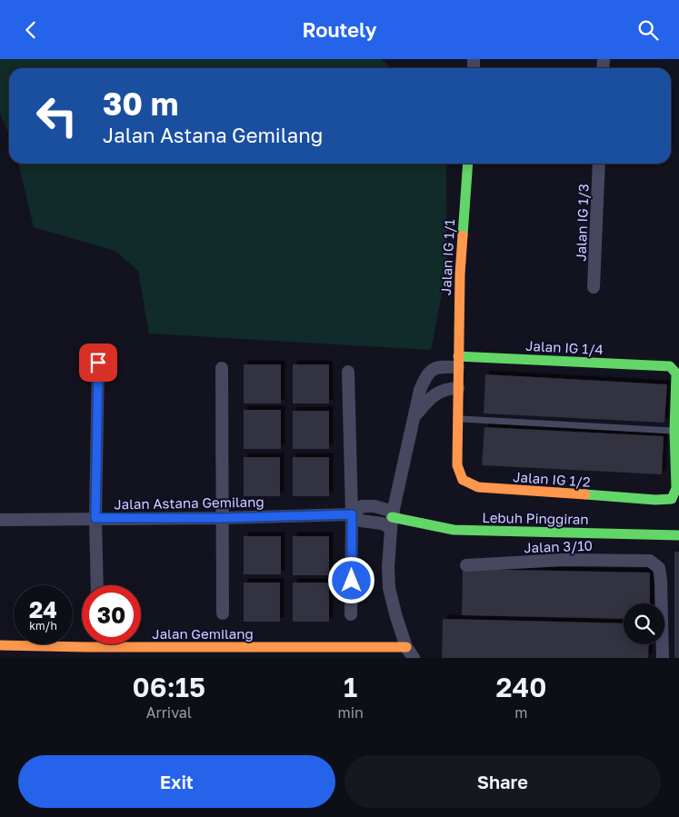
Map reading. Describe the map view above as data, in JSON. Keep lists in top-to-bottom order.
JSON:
{
  "streets": {
    "street": [
      "Jalan IG 1/3",
      "Jalan IG 1/1",
      "Jalan IG 1/4",
      "Jalan IG 1/2",
      "Jalan Astana Gemilang",
      "Lebuh Pinggiran",
      "Jalan 3/10",
      "Jalan Gemilang"
    ]
  },
  "crossings": [
    ["Jalan IG 1/1", "Jalan IG 1/4"],
    ["Jalan IG 1/1", "Jalan IG 1/2"],
    ["Jalan IG 1/4", "Jalan IG 1/2"],
    ["Jalan Astana Gemilang", "Lebuh Pinggiran"]
  ],
  "page": {
    "header": "Routely",
    "turn": ["30 m", "Jalan Astana Gemilang"],
    "speed": "24 km/h",
    "limit": "30",
    "eta": [
      "06:15",
      "Arrival",
      "1",
      "min",
      "240",
      "m"
    ],
    "buttons": ["Exit", "Share"]
  }
}
